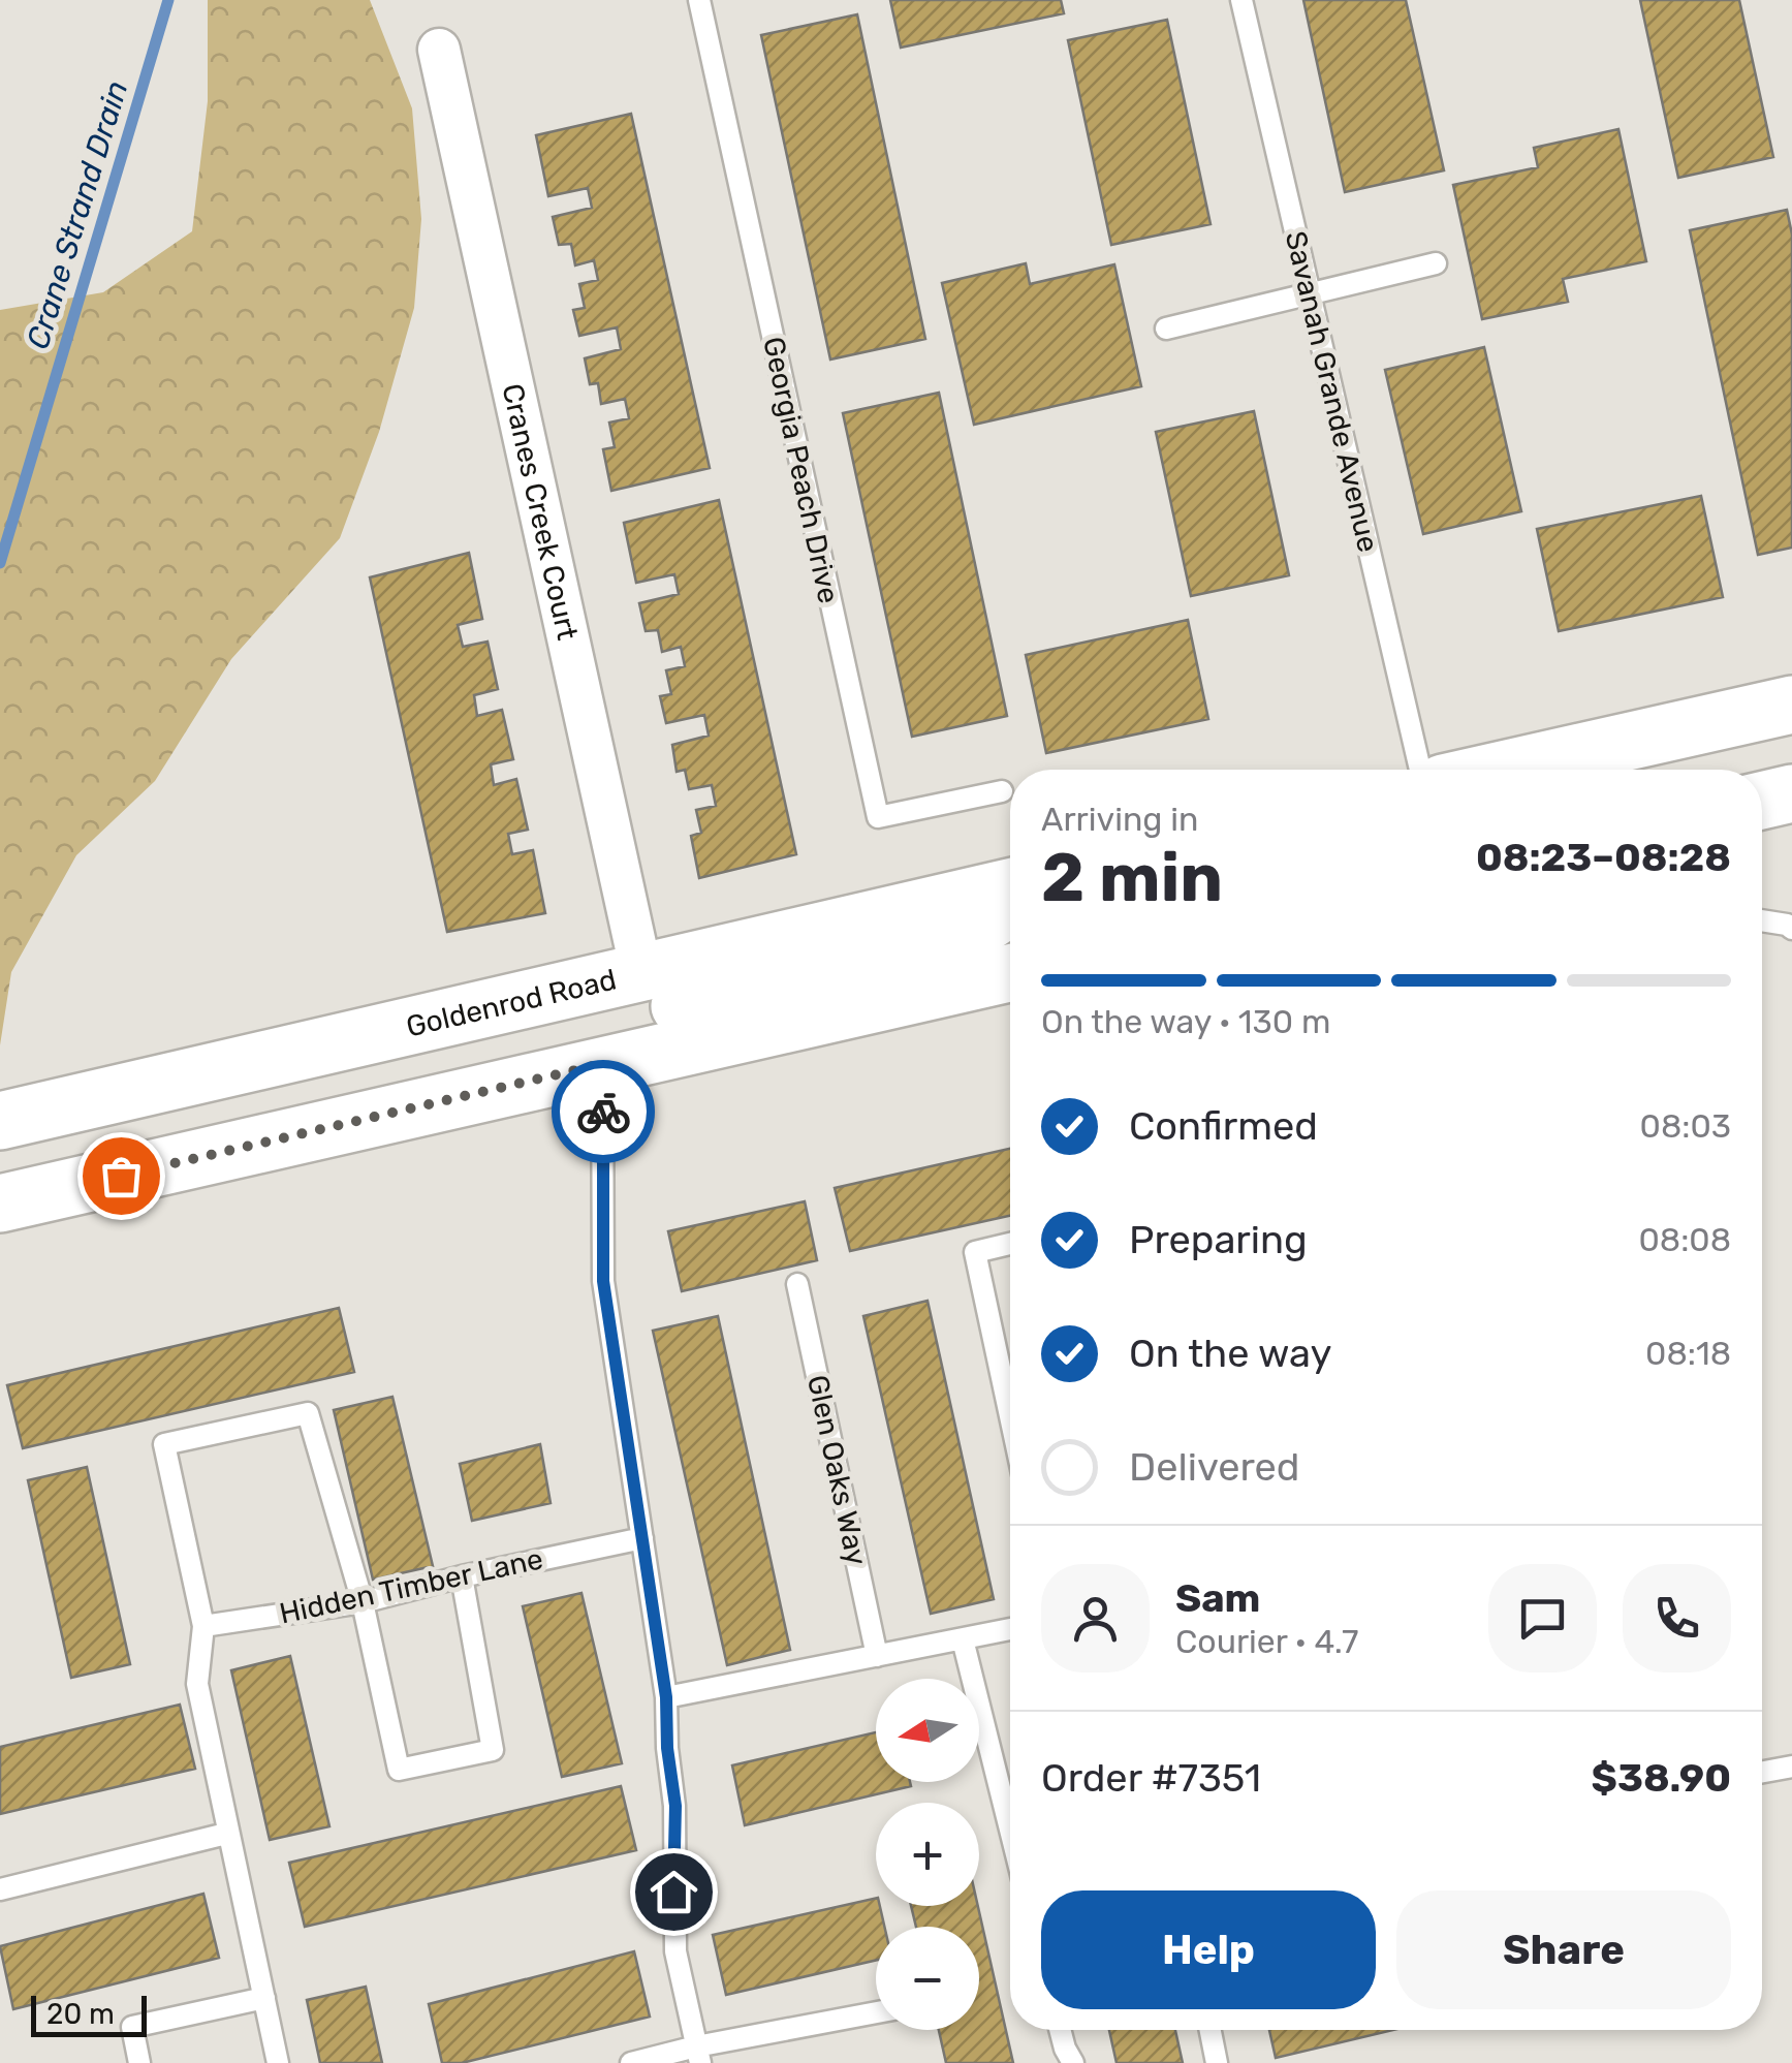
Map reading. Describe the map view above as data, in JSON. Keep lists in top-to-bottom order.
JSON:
{
  "streets": {
    "main road": ["Goldenrod Road"],
    "street": ["Cranes Creek Court"],
    "lane": [
      "Savanah Grande Avenue",
      "Georgia Peach Drive",
      "Glen Oaks Way",
      "Hidden Timber Lane"
    ]
  },
  "crossings": [
    ["Cranes Creek Court", "Goldenrod Road"]
  ],
  "water": ["Crane Strand Drain"],
  "scale_bar": "20 m",
  "north": "left",
  "page": {
    "heading": ["2 min", "Arriving in", "08:23–08:28"],
    "panel": [
      "Sam",
      "Courier · 4.7",
      "Order #7351",
      "$38.90"
    ],
    "bar": "On the way · 130 m",
    "list": [
      ["Confirmed", "08:03"],
      ["Preparing", "08:08"],
      ["On the way", "08:18"],
      "Delivered"
    ],
    "map_buttons": ["+", "−"],
    "buttons": ["Help", "Share"],
    "scale": "20 m"
  }
}
